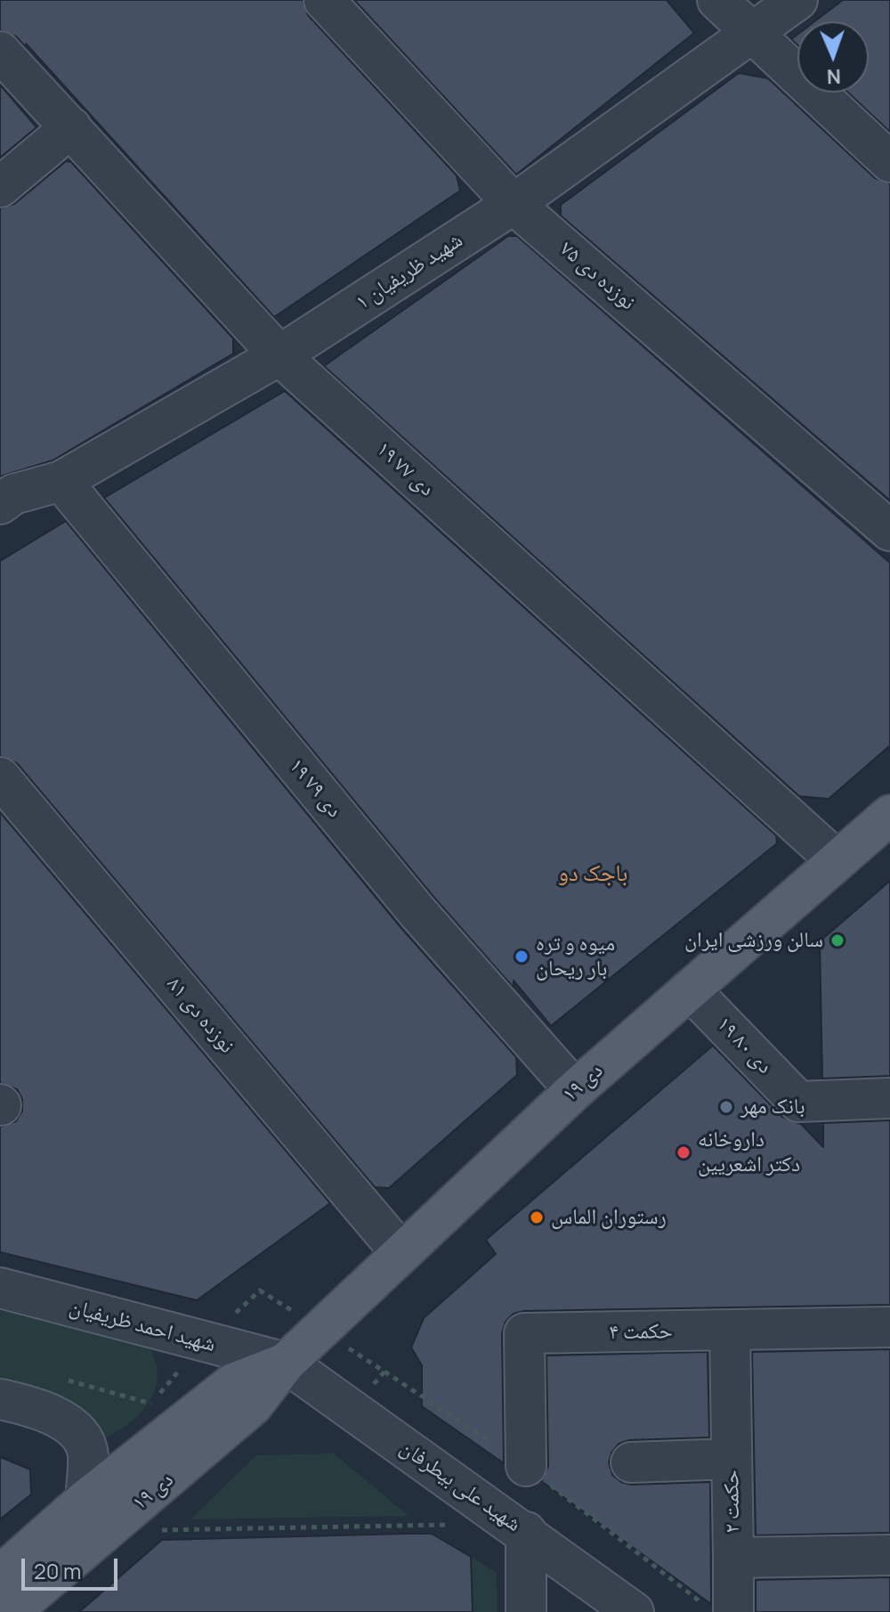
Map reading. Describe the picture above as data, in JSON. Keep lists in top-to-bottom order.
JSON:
{
  "streets": {
    "main road": ["۱۹ دی"],
    "street": [
      "شهید ظریفیان ۱",
      "نوزده دی ۷۵",
      "۱۹ دی ۷۷",
      "۱۹ دی ۷۹",
      "نوزده دی ۸۱",
      "۱۹ دی ۸۰",
      "شهید احمد ظریفیان",
      "حکمت ۴",
      "شهید علی بیطرفان",
      "حکمت ۲"
    ]
  },
  "crossings": [
    ["شهید ظریفیان ۱", "نوزده دی ۷۵"],
    ["شهید ظریفیان ۱", "۱۹ دی ۷۷"],
    ["شهید ظریفیان ۱", "۱۹ دی ۷۹"],
    ["۱۹ دی ۷۷", "۱۹ دی"],
    ["۱۹ دی ۷۹", "۱۹ دی"],
    ["نوزده دی ۸۱", "۱۹ دی"],
    ["۱۹ دی ۸۰", "۱۹ دی"],
    ["۱۹ دی", "شهید احمد ظریفیان"],
    ["۱۹ دی", "شهید علی بیطرفان"],
    ["شهید احمد ظریفیان", "شهید علی بیطرفان"],
    ["حکمت ۴", "حکمت ۲"]
  ],
  "districts": ["باجک دو"],
  "places": [
    "سالن ورزشی ایران",
    "میوه و تره بار ریحان",
    "بانک مهر",
    "داروخانه دکتر اشعریین",
    "رستوران الماس"
  ],
  "scale_bar": "20 m",
  "north": "bottom"
}
